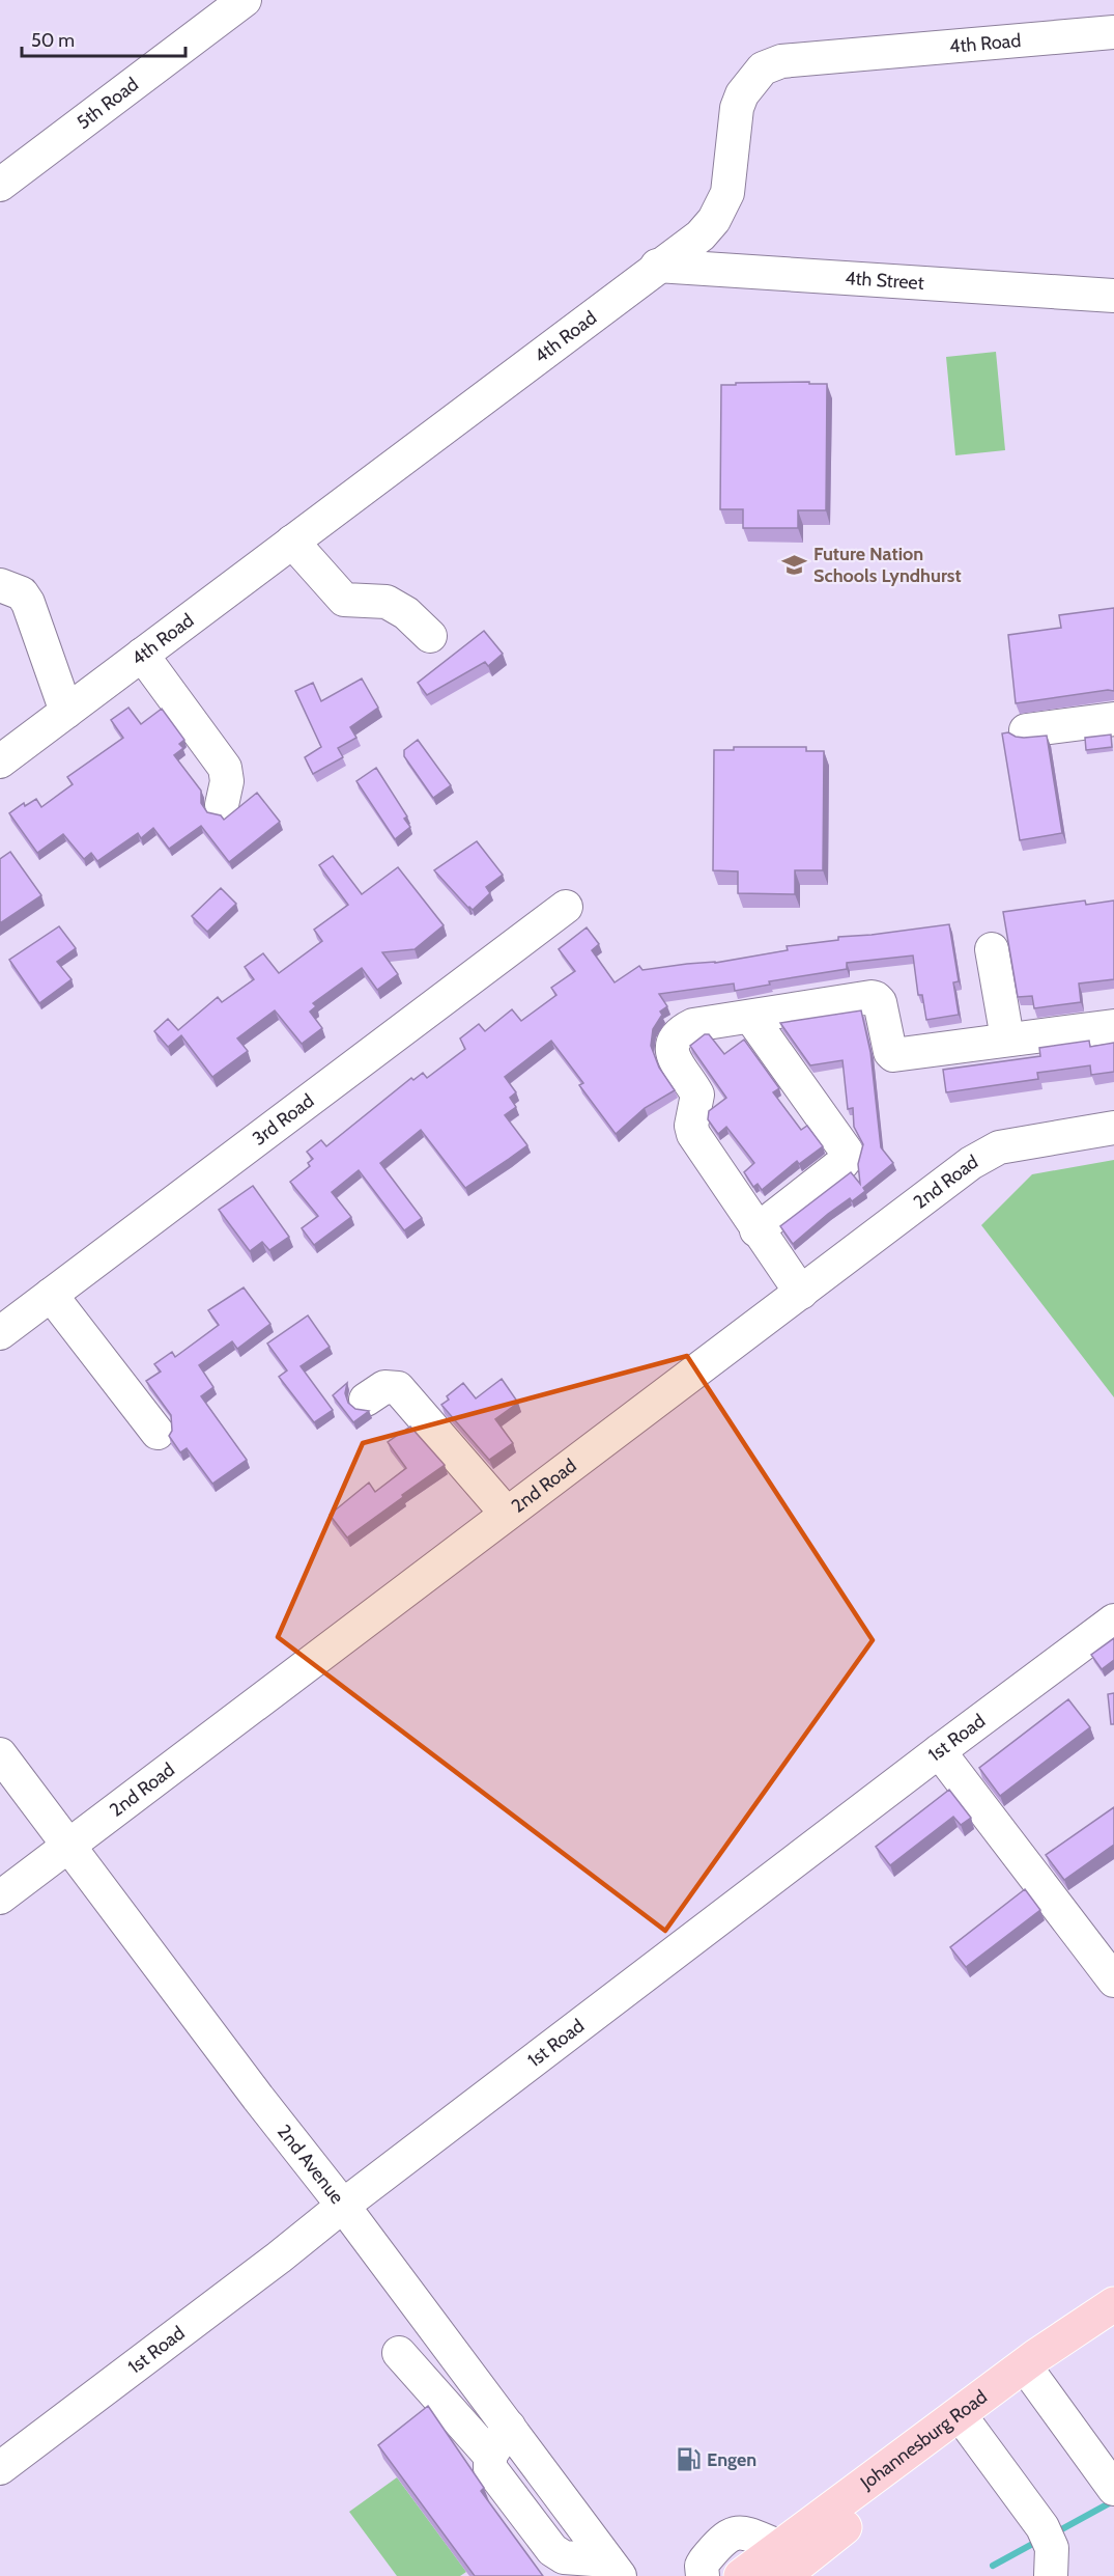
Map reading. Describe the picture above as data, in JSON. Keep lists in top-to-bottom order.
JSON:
{
  "streets": {
    "main road": ["Johannesburg Road"],
    "street": [
      "4th Road",
      "5th Road",
      "4th Street",
      "3rd Road",
      "2nd Road",
      "1st Road",
      "2nd Avenue"
    ]
  },
  "crossings": [
    ["4th Road", "4th Street"],
    ["2nd Road", "2nd Avenue"],
    ["1st Road", "2nd Avenue"]
  ],
  "places": {
    "school or university": ["Future Nation Schools Lyndhurst"],
    "fuel station": ["Engen"]
  },
  "scale_bar": "50 m"
}
